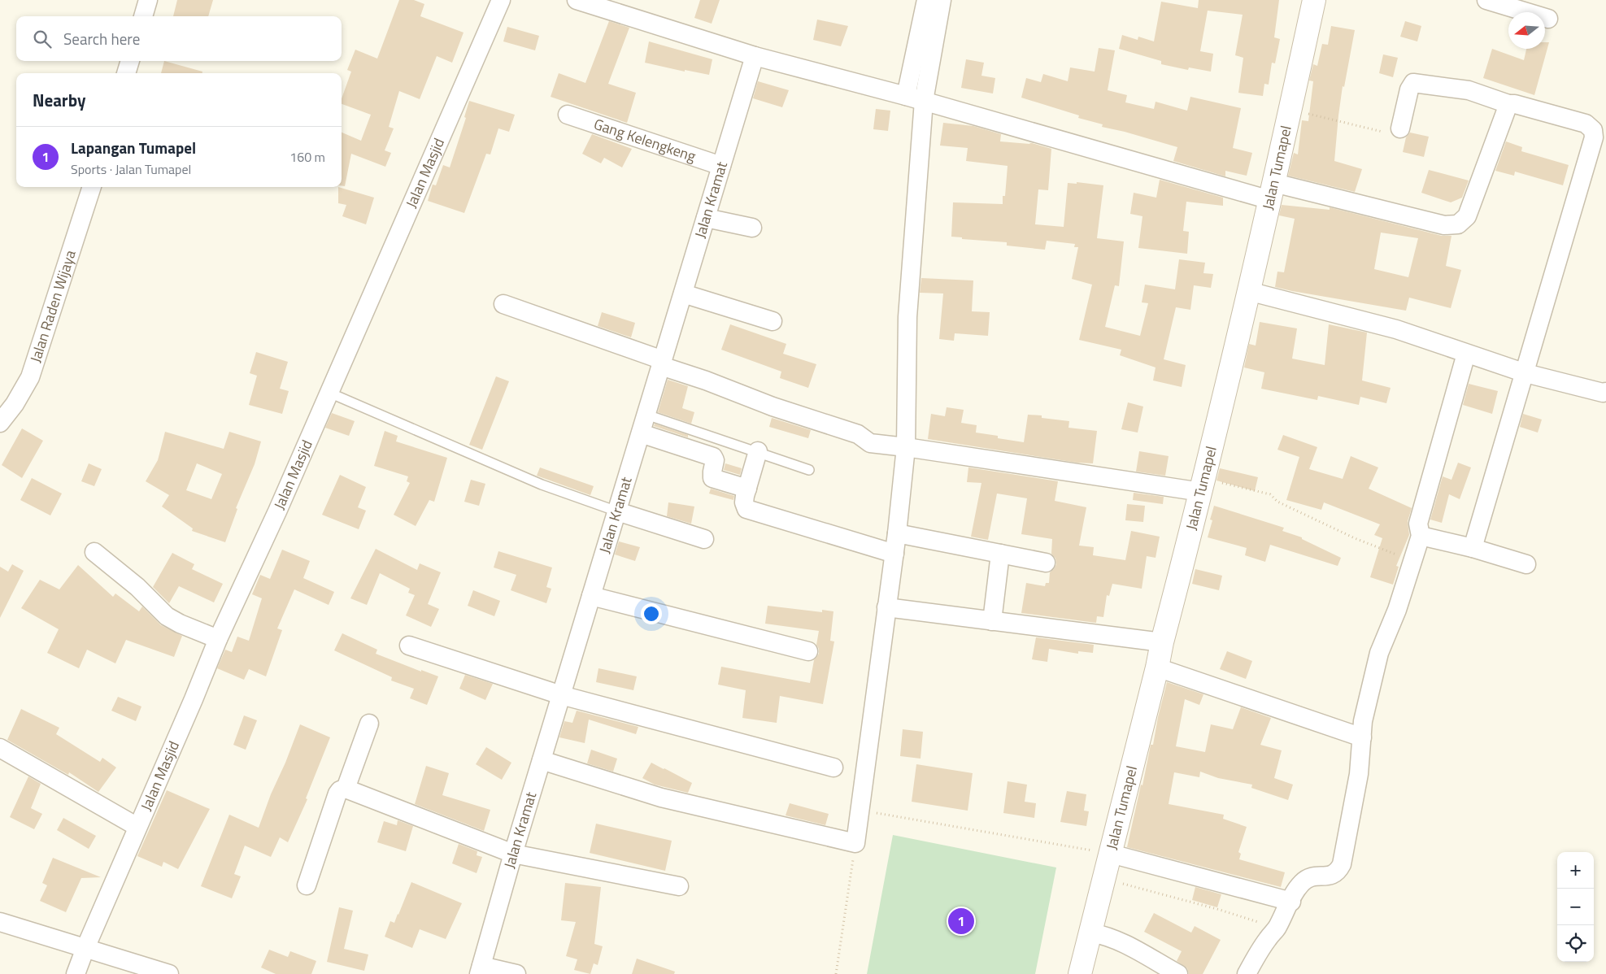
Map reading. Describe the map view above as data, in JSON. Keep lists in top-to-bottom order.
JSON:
{
  "streets": {
    "street": [
      "Gang Kelengkeng",
      "Jalan Tumapel",
      "Jalan Masjid",
      "Jalan Kramat",
      "Jalan Raden Wijaya"
    ]
  },
  "crossings": [
    ["Gang Kelengkeng", "Jalan Kramat"]
  ],
  "north": "left",
  "page": {
    "search": "Search here",
    "heading": "Nearby",
    "list": [
      {
        "mark": "1",
        "name": "Lapangan Tumapel",
        "note": "Sports · Jalan Tumapel",
        "value": "160 m"
      }
    ],
    "map_buttons": ["+", "−"],
    "pins": "1"
  }
}
